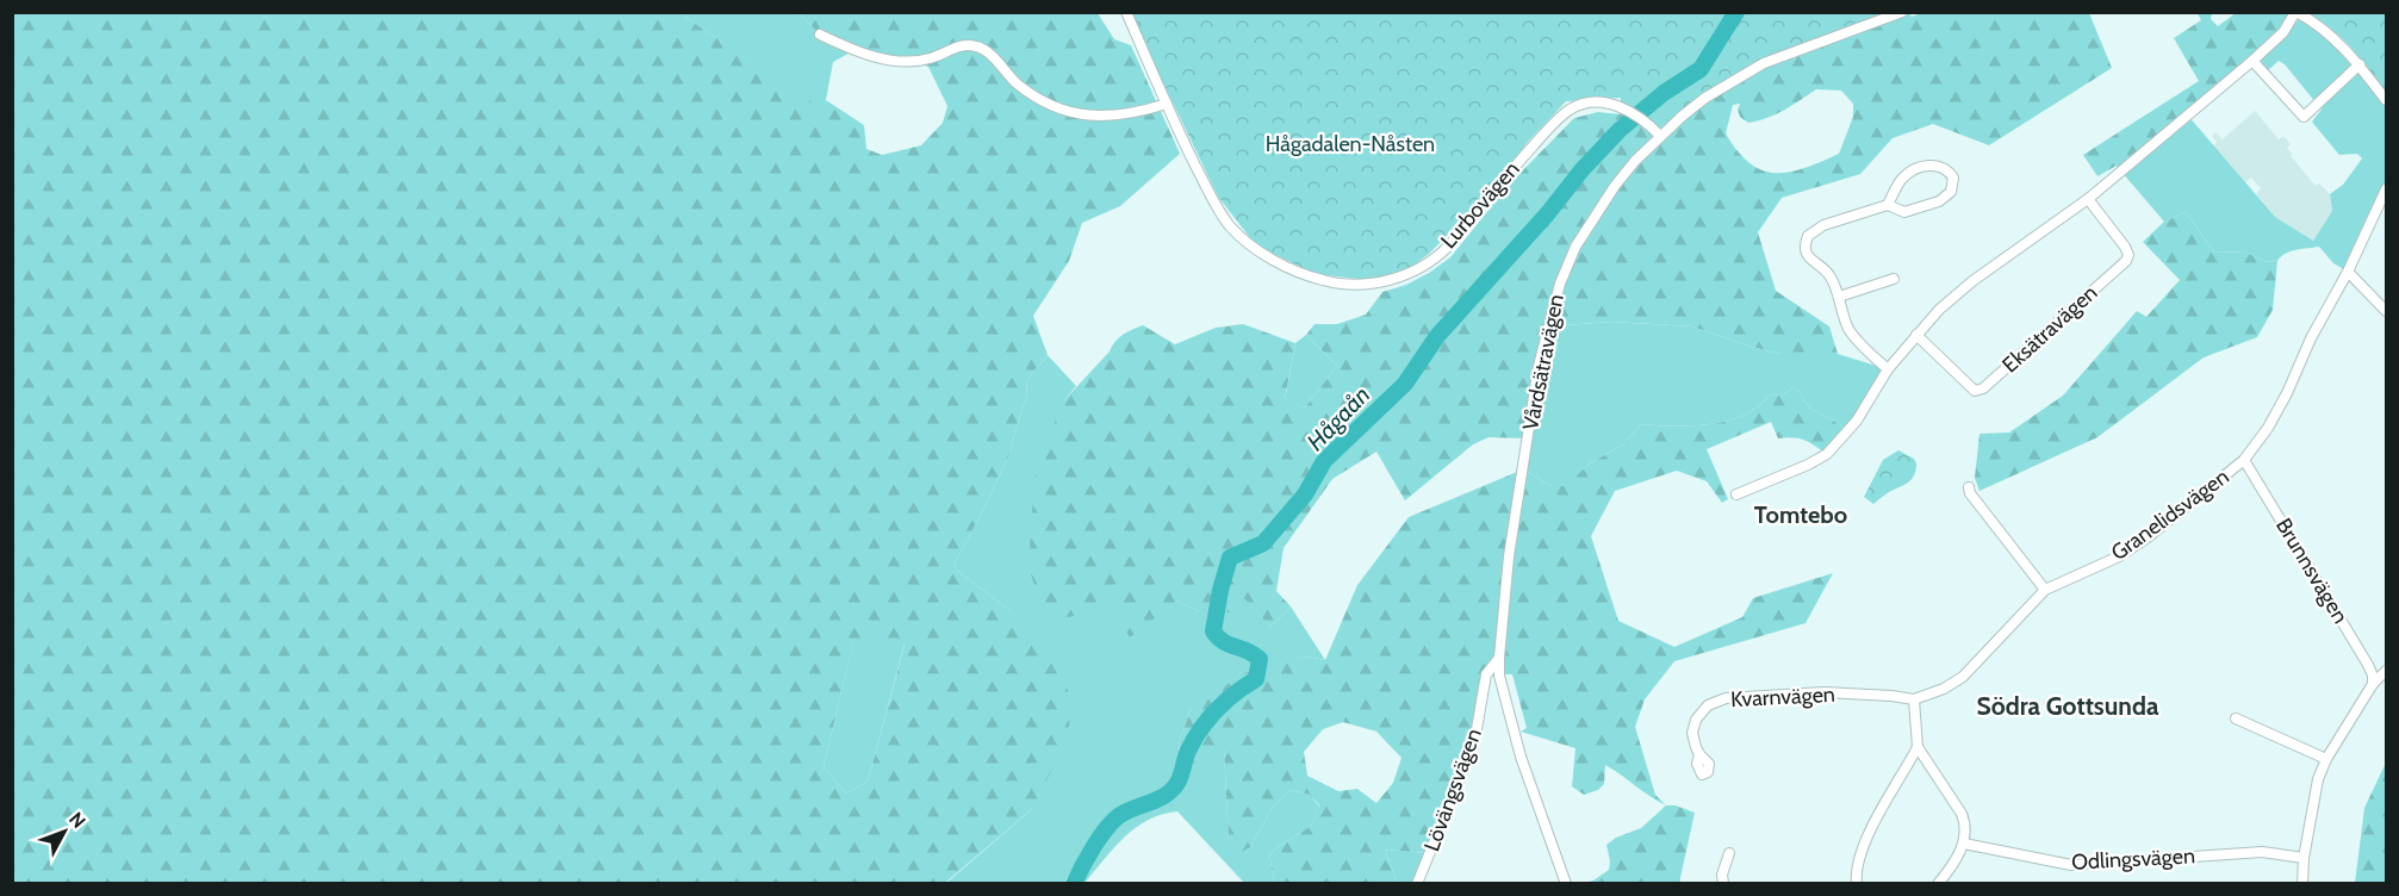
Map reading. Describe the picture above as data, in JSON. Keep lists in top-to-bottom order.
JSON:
{
  "streets": {
    "street": [
      "Lurbovägen",
      "Eksätravägen",
      "Vårdsätravägen",
      "Granelidsvägen",
      "Brunnsvägen",
      "Kvarnvägen",
      "Lövängsvägen",
      "Odlingsvägen"
    ]
  },
  "crossings": [
    ["Lurbovägen", "Vårdsätravägen"],
    ["Vårdsätravägen", "Lövängsvägen"],
    ["Granelidsvägen", "Brunnsvägen"],
    ["Granelidsvägen", "Kvarnvägen"]
  ],
  "districts": ["Tomtebo", "Södra Gottsunda"],
  "water": ["Hågaån"],
  "parks": ["Hågadalen-Nåsten"],
  "north": "top right"
}
